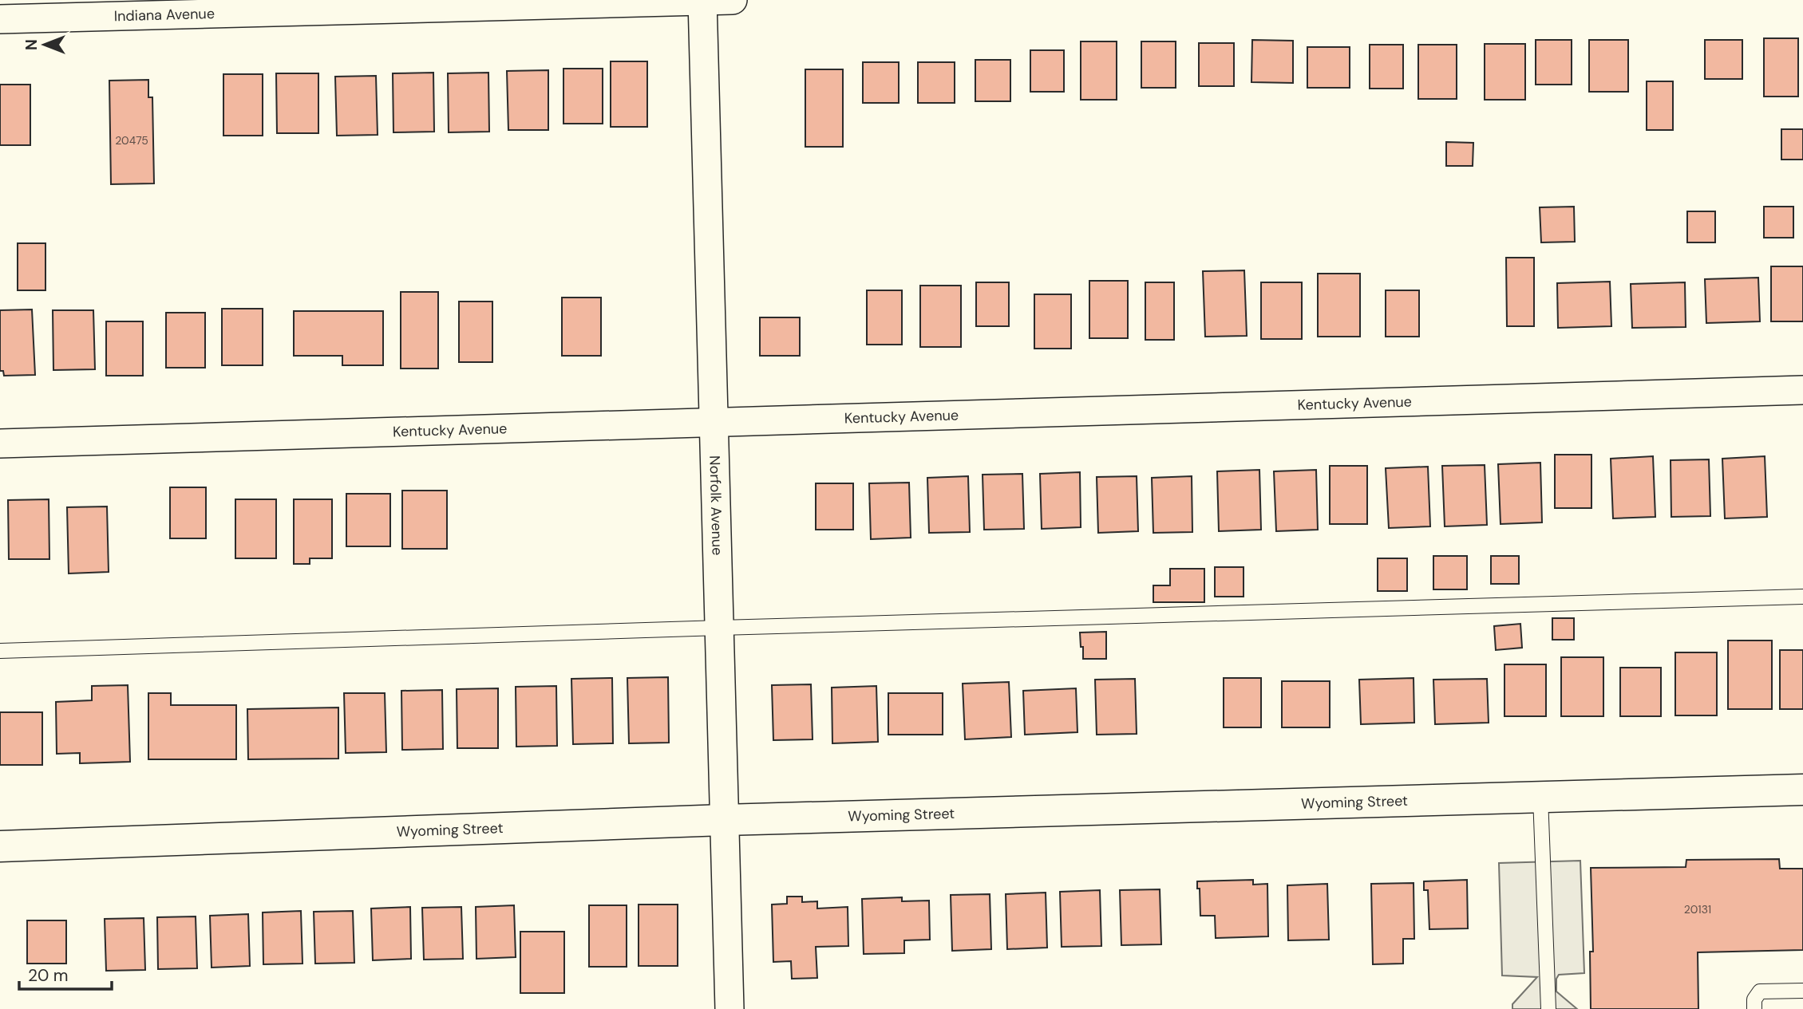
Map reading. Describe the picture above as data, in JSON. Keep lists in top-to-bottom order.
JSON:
{
  "streets": {
    "street": [
      "Indiana Avenue",
      "Kentucky Avenue",
      "Norfolk Avenue",
      "Wyoming Street"
    ]
  },
  "crossings": [
    ["Indiana Avenue", "Norfolk Avenue"],
    ["Kentucky Avenue", "Norfolk Avenue"],
    ["Norfolk Avenue", "Wyoming Street"]
  ],
  "house_numbers": ["20475", "20131"],
  "scale_bar": "20 m",
  "north": "left"
}
